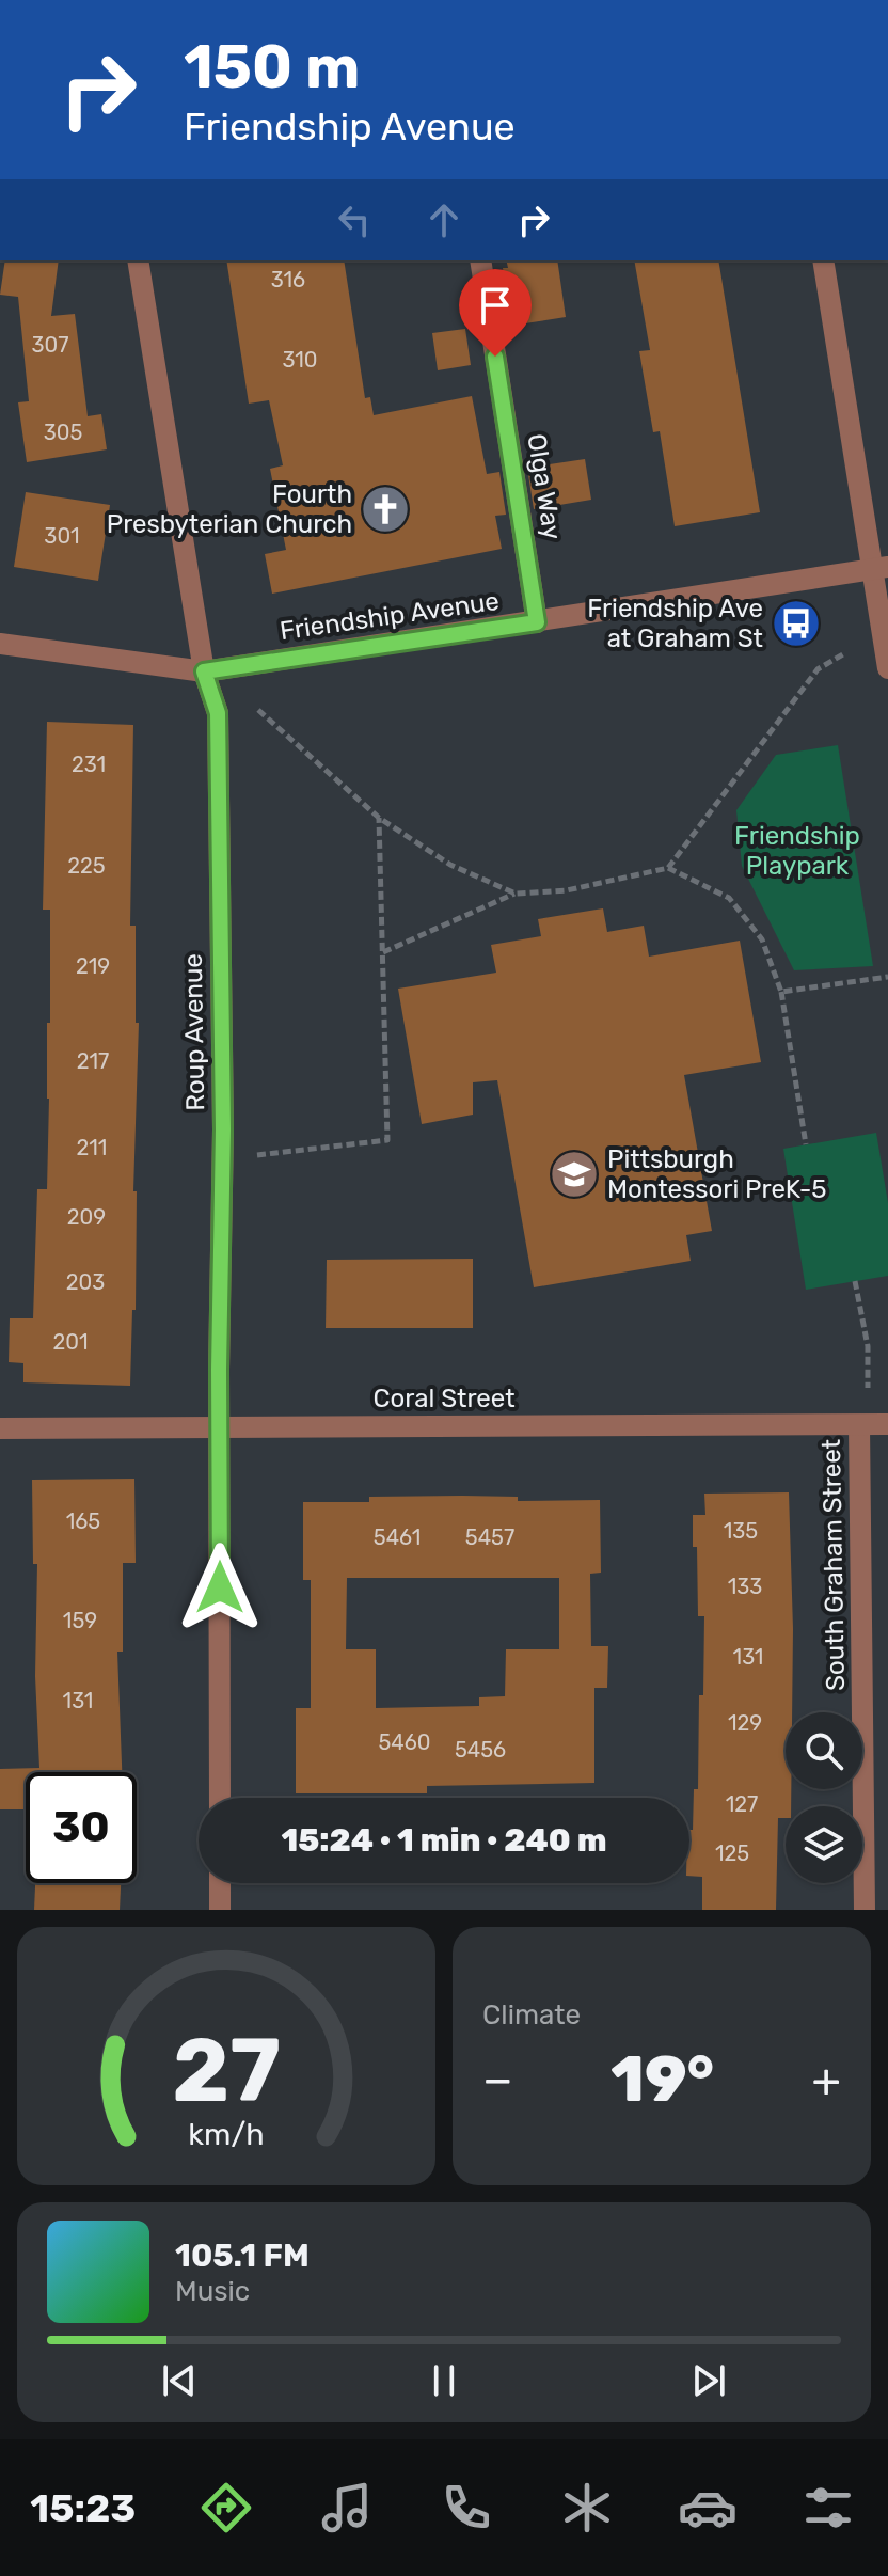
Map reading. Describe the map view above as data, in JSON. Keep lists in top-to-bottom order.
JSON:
{
  "streets": {
    "street": [
      "Olga Way",
      "Friendship Avenue",
      "Roup Avenue",
      "Coral Street",
      "South Graham Street"
    ]
  },
  "crossings": [
    ["Olga Way", "Friendship Avenue"],
    ["Friendship Avenue", "Roup Avenue"],
    ["Roup Avenue", "Coral Street"],
    ["Coral Street", "South Graham Street"]
  ],
  "parks": ["Friendship Playpark"],
  "places": {
    "church": ["Fourth Presbyterian Church"],
    "bus stop": ["Friendship Ave at Graham St"],
    "school or university": ["Pittsburgh Montessori PreK-5"]
  },
  "house_numbers": [
    "316",
    "307",
    "310",
    "305",
    "301",
    "231",
    "225",
    "219",
    "217",
    "211",
    "209",
    "203",
    "201",
    "165",
    "135",
    "5461",
    "5457",
    "133",
    "159",
    "131",
    "131",
    "129",
    "5460",
    "5456",
    "127",
    "125"
  ],
  "page": {
    "turn": ["150 m", "Friendship Avenue"],
    "limit": "30",
    "trip": "15:24 · 1 min · 240 m",
    "tile": "Climate",
    "heat": ["−", "19°", "+"],
    "song": ["105.1 FM", "Music"],
    "tabs": "15:23",
    "gauge": ["27", "km/h"]
  }
}
